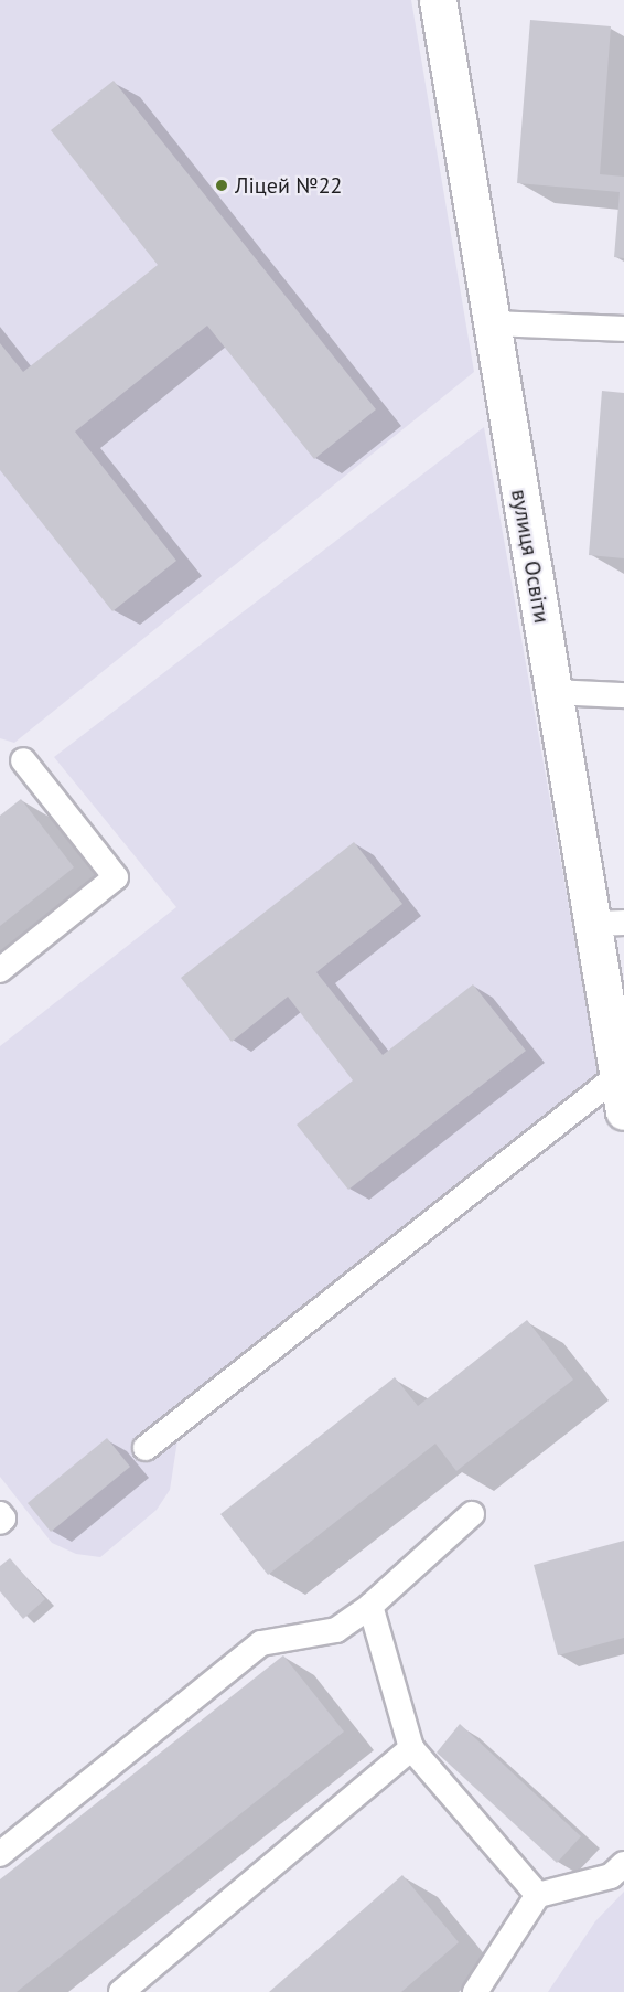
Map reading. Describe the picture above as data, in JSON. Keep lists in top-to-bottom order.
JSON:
{
  "streets": {
    "street": ["вулиця Освіти"]
  },
  "places": ["Ліцей №22"]
}
